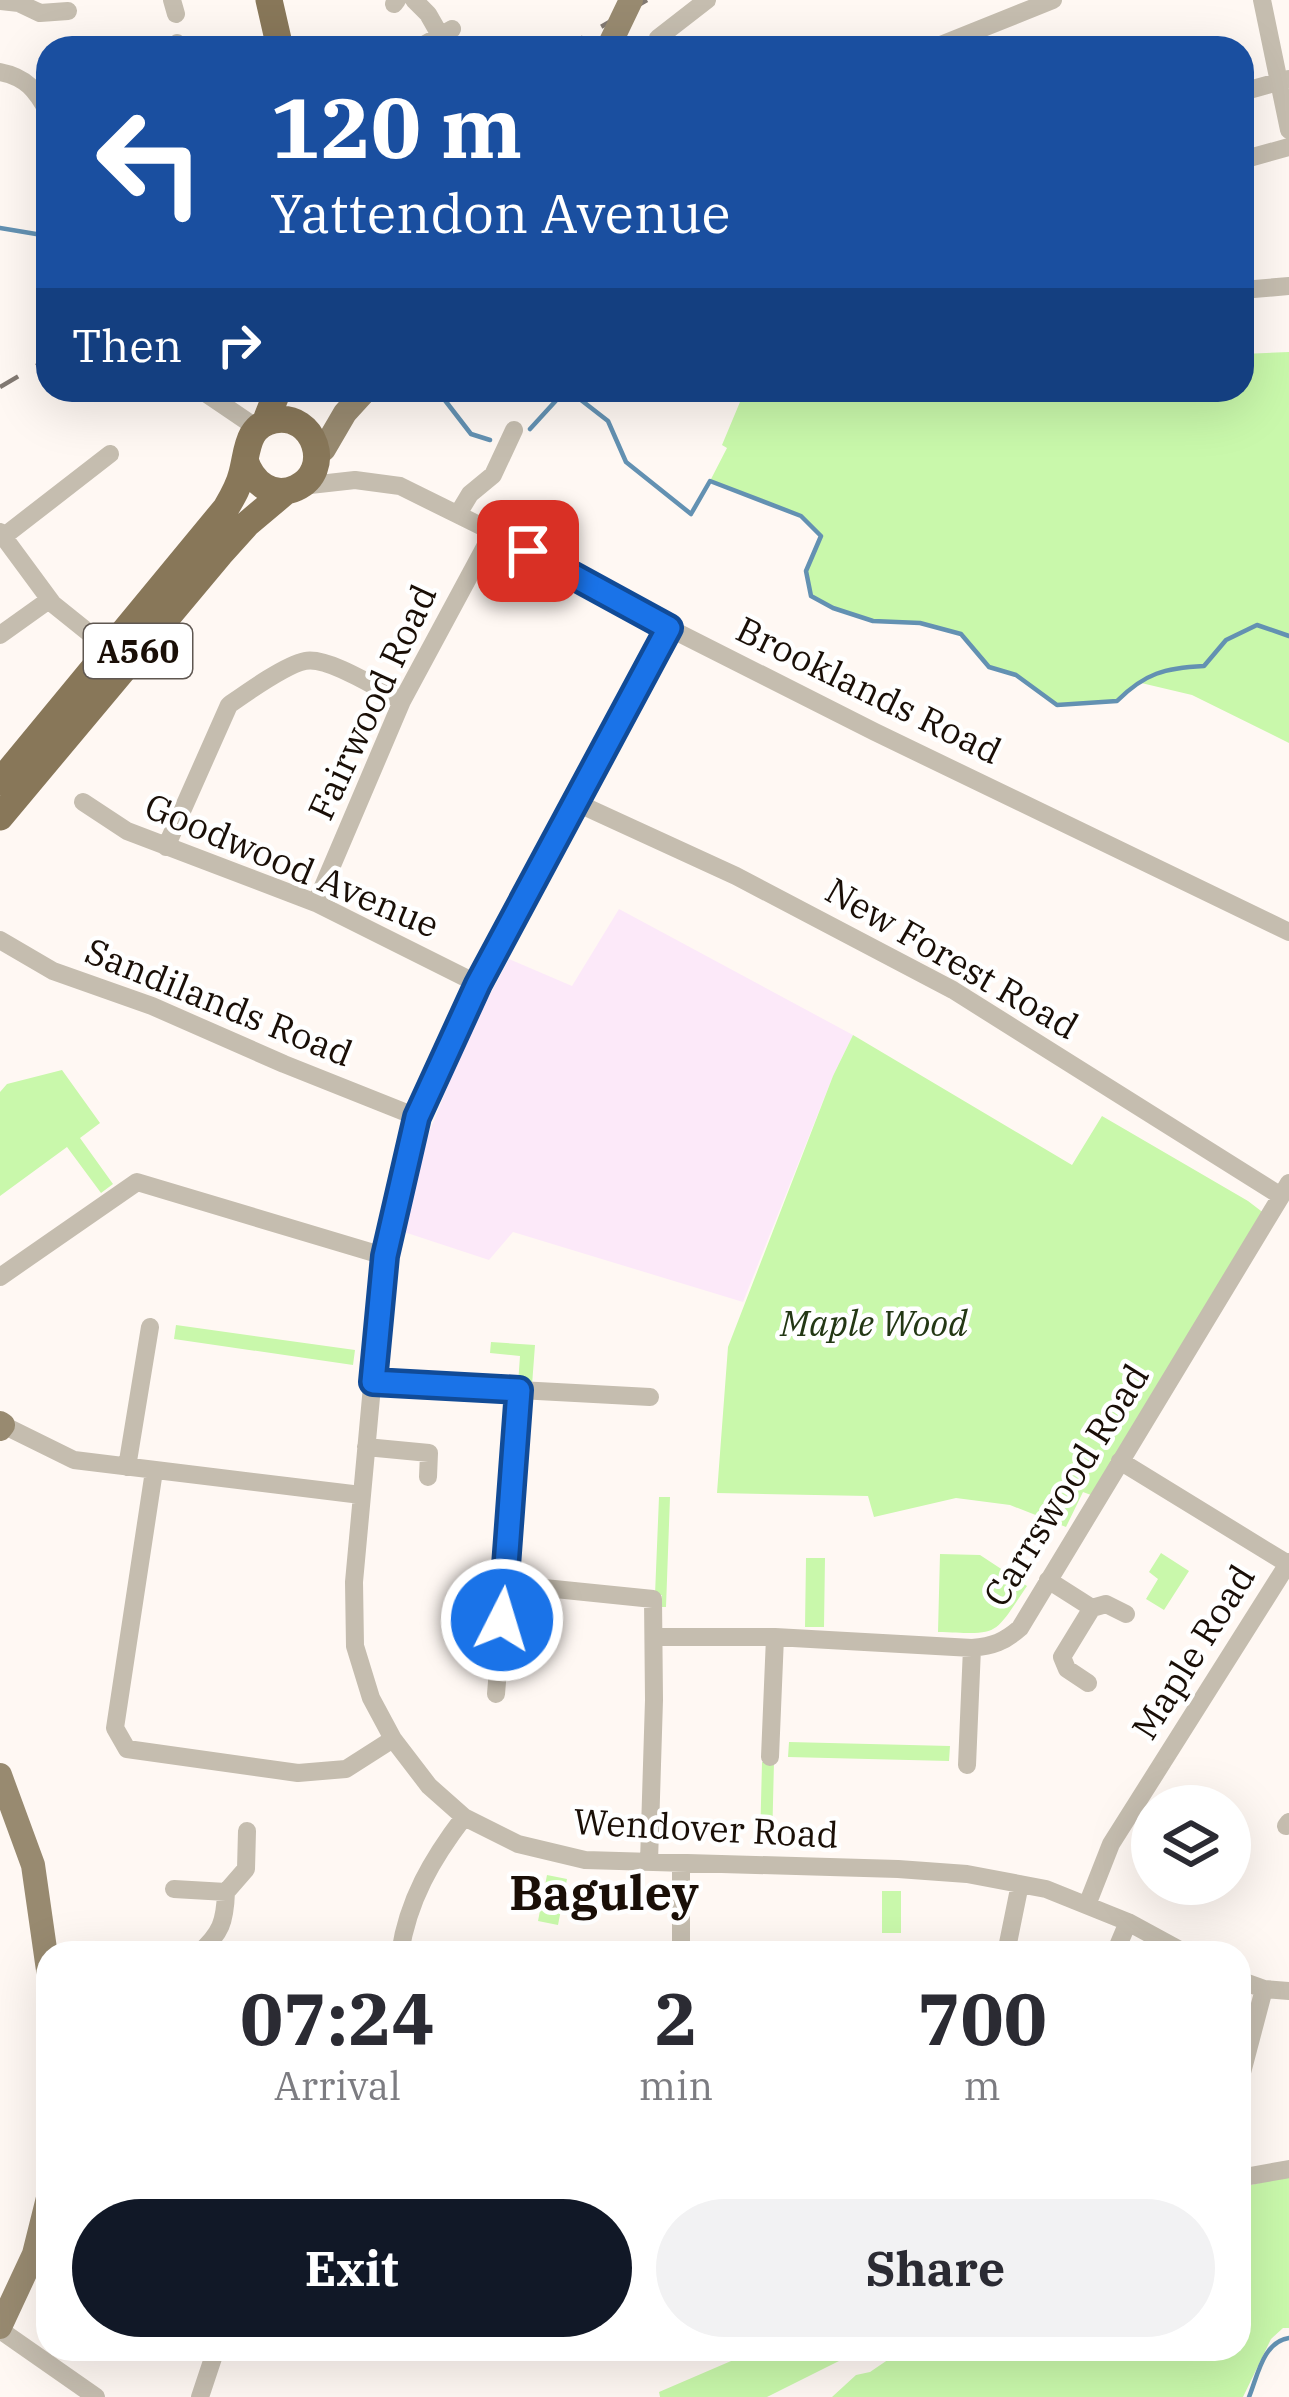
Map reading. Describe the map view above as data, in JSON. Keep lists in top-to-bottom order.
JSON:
{
  "streets": {
    "highway": ["A560"],
    "street": [
      "Brooklands Road",
      "Fairwood Road",
      "Goodwood Avenue",
      "New Forest Road",
      "Sandilands Road",
      "Carrswood Road",
      "Maple Road",
      "Wendover Road"
    ]
  },
  "crossings": [
    ["A560", "Brooklands Road"],
    ["Brooklands Road", "Fairwood Road"],
    ["Brooklands Road", "Wendover Road"],
    ["Fairwood Road", "Goodwood Avenue"],
    ["Goodwood Avenue", "Wendover Road"],
    ["New Forest Road", "Carrswood Road"],
    ["New Forest Road", "Wendover Road"],
    ["Sandilands Road", "Wendover Road"],
    ["Maple Road", "Wendover Road"]
  ],
  "districts": ["Baguley"],
  "parks": ["Maple Wood"],
  "page": {
    "turn": ["120 m", "Yattendon Avenue"],
    "then": "Then",
    "eta": [
      "07:24",
      "Arrival",
      "2",
      "min",
      "700",
      "m"
    ],
    "buttons": ["Exit", "Share"]
  }
}
